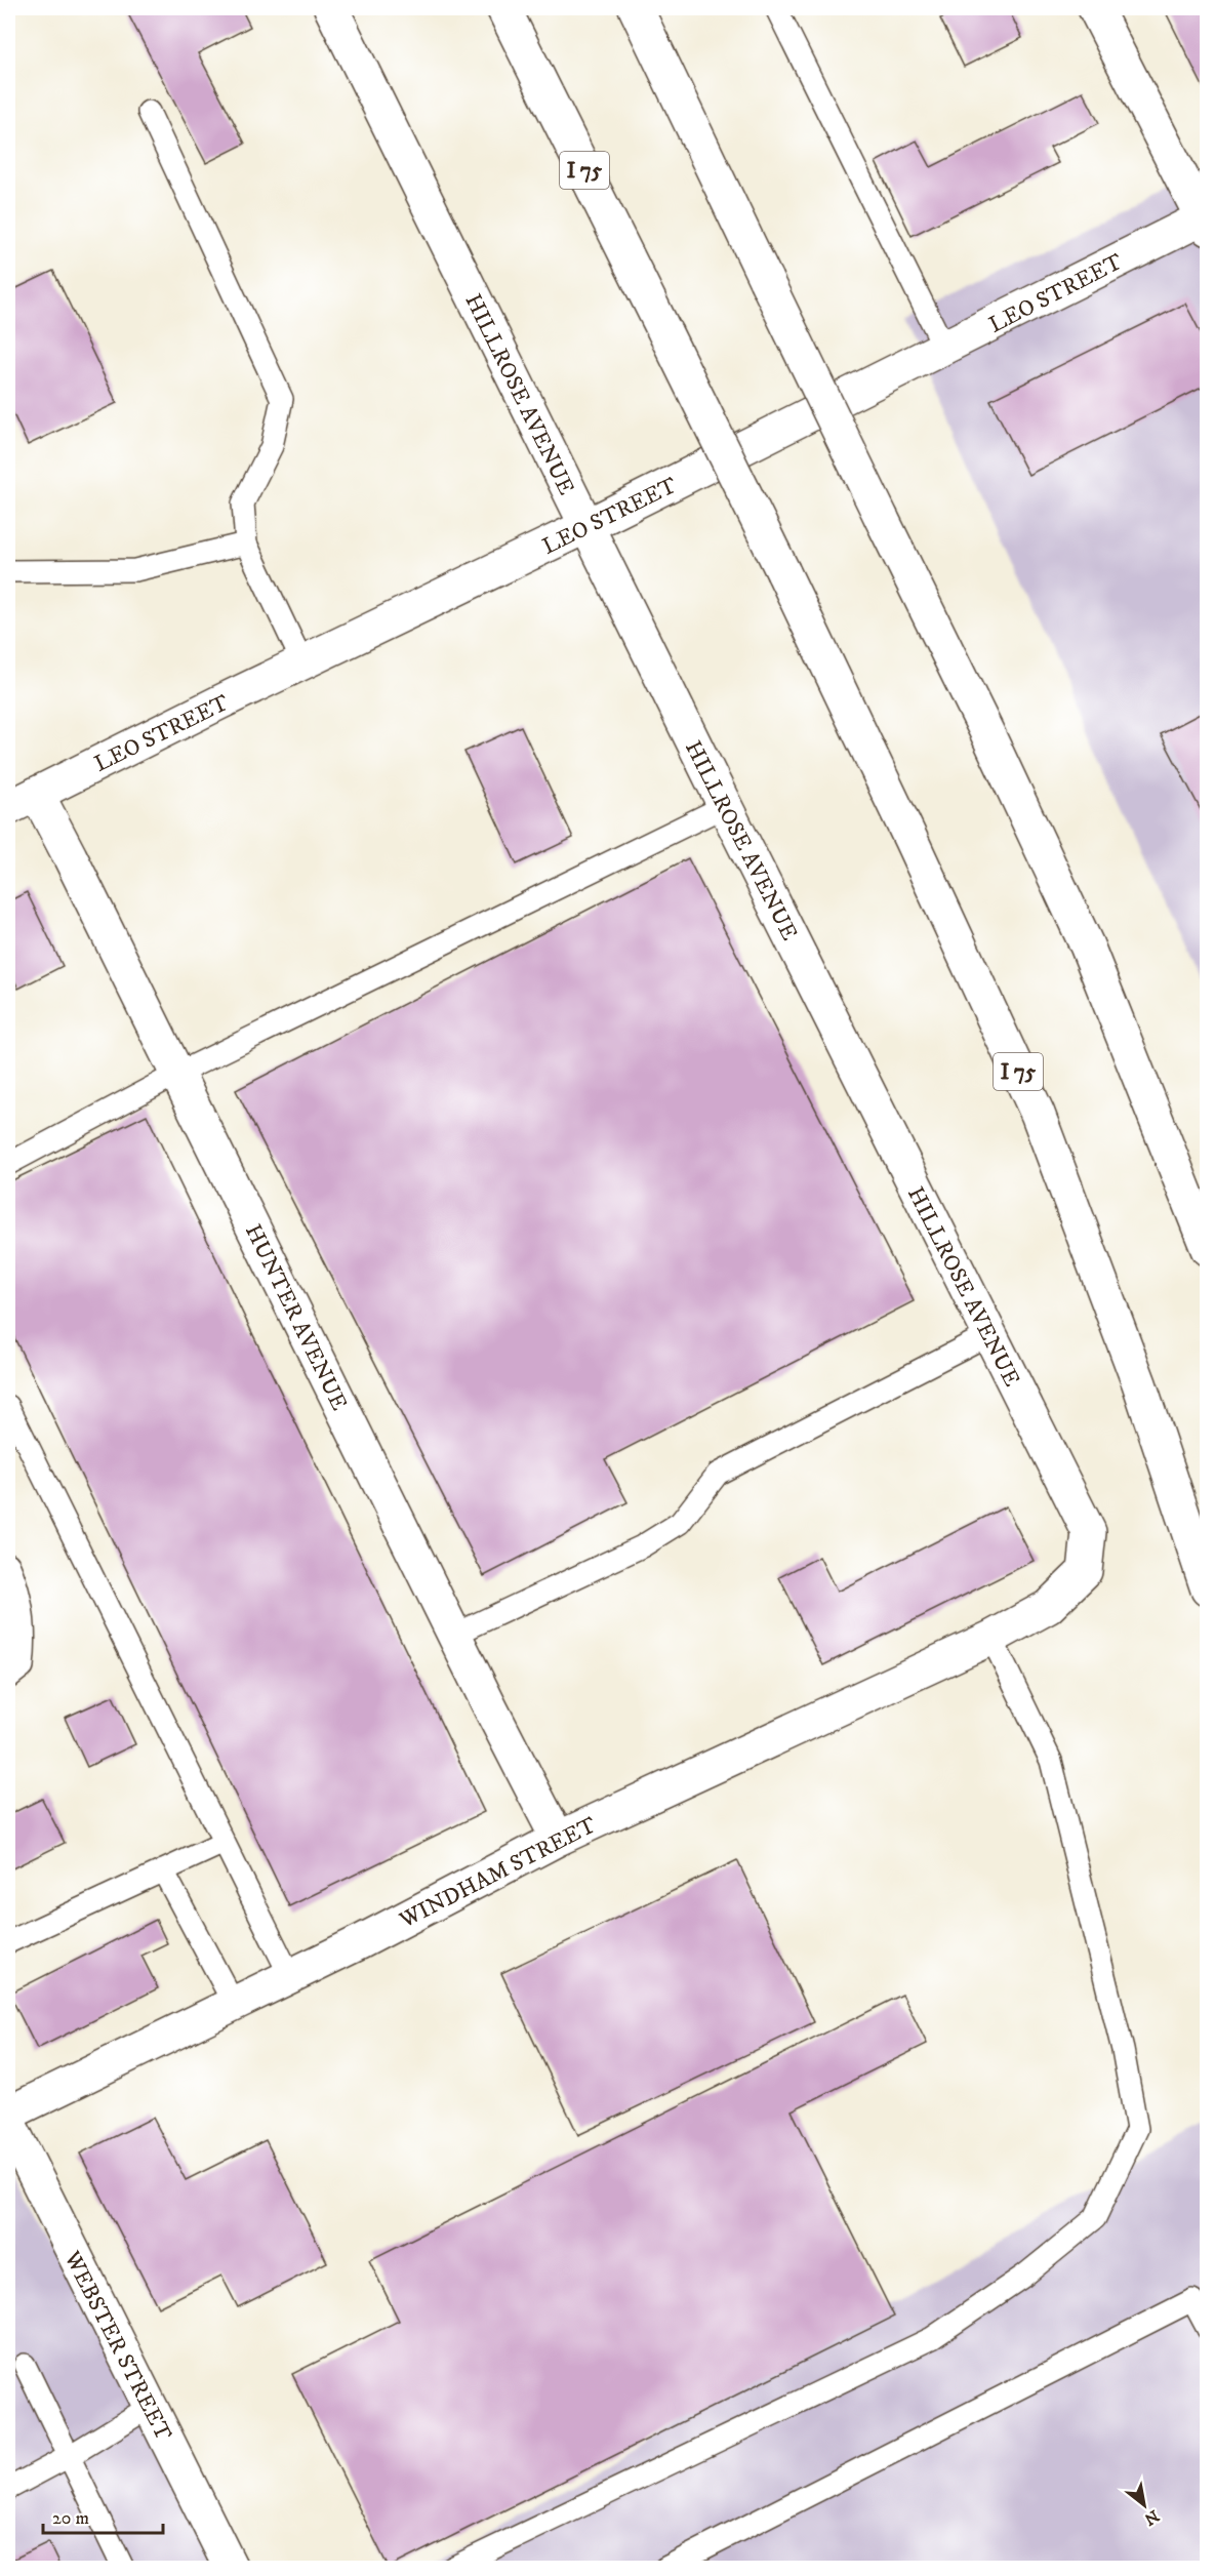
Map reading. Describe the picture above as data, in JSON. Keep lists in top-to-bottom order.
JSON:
{
  "streets": {
    "main road": [
      "I 75",
      "LEO STREET",
      "HILLROSE AVENUE",
      "HUNTER AVENUE",
      "WINDHAM STREET",
      "WEBSTER STREET"
    ]
  },
  "crossings": [
    ["LEO STREET", "HILLROSE AVENUE"],
    ["LEO STREET", "HUNTER AVENUE"],
    ["HILLROSE AVENUE", "WINDHAM STREET"],
    ["HUNTER AVENUE", "WINDHAM STREET"]
  ],
  "scale_bar": "20 m",
  "north": "bottom right"
}
